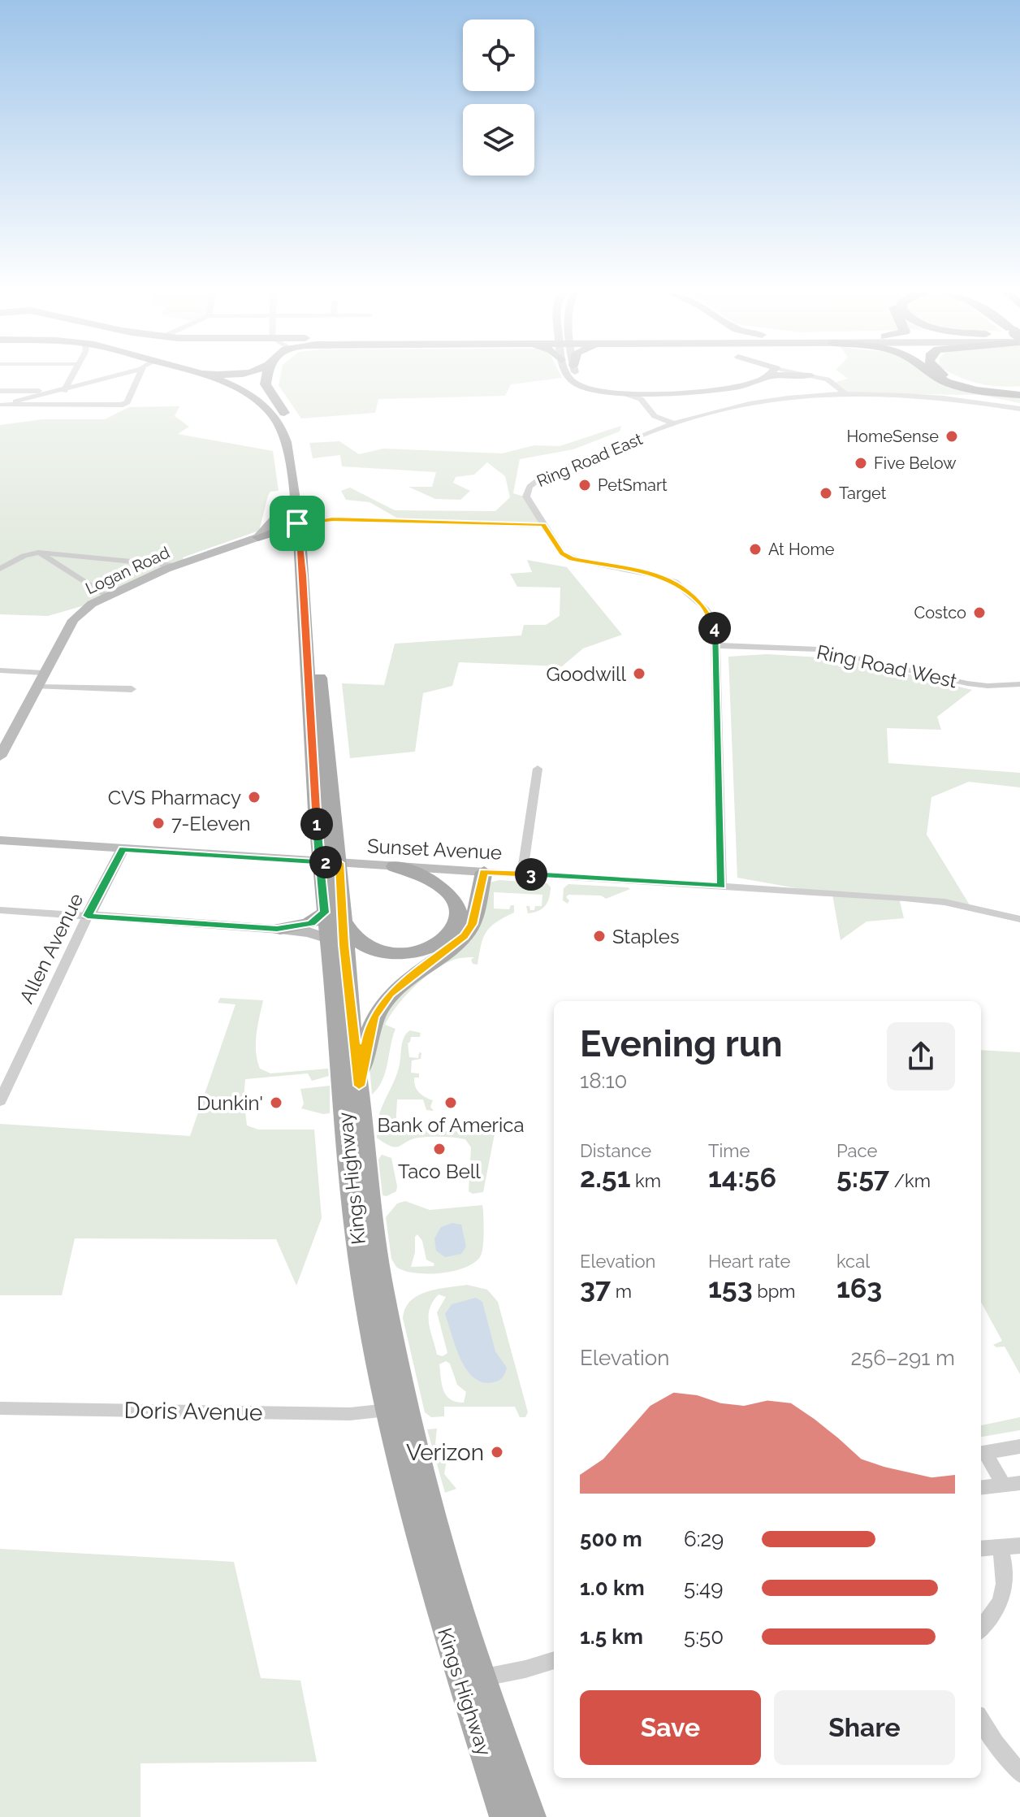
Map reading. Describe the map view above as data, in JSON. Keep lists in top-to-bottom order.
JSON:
{
  "streets": {
    "main road": ["Kings Highway"],
    "street": [
      "Ring Road East",
      "Logan Road",
      "Ring Road West",
      "Sunset Avenue",
      "Allen Avenue",
      "Doris Avenue"
    ]
  },
  "crossings": [
    ["Ring Road East", "Ring Road West"],
    ["Ring Road East", "Sunset Avenue"],
    ["Logan Road", "Kings Highway"],
    ["Sunset Avenue", "Allen Avenue"],
    ["Sunset Avenue", "Kings Highway"],
    ["Kings Highway", "Doris Avenue"]
  ],
  "places": [
    "HomeSense",
    "Five Below",
    "PetSmart",
    "Target",
    "At Home",
    "Costco",
    "Goodwill",
    "CVS Pharmacy",
    "7-Eleven",
    "Staples",
    "Dunkin'",
    "Bank of America",
    "Taco Bell",
    "Verizon"
  ],
  "page": {
    "pins": [
      "4",
      "1",
      "2",
      "3"
    ],
    "heading": ["Evening run", "18:10"],
    "stats": [
      ["Distance", "2.51 km"],
      ["Time", "14:56"],
      ["Pace", "5:57 /km"],
      ["Elevation", "37 m"],
      ["Heart rate", "153 bpm"],
      ["kcal", "163"]
    ],
    "chart": ["Elevation", "256–291 m"],
    "list": [
      {
        "name": "500 m",
        "note": "6:29"
      },
      {
        "name": "1.0 km",
        "note": "5:49"
      },
      {
        "name": "1.5 km",
        "note": "5:50"
      }
    ],
    "buttons": ["Save", "Share"]
  }
}
